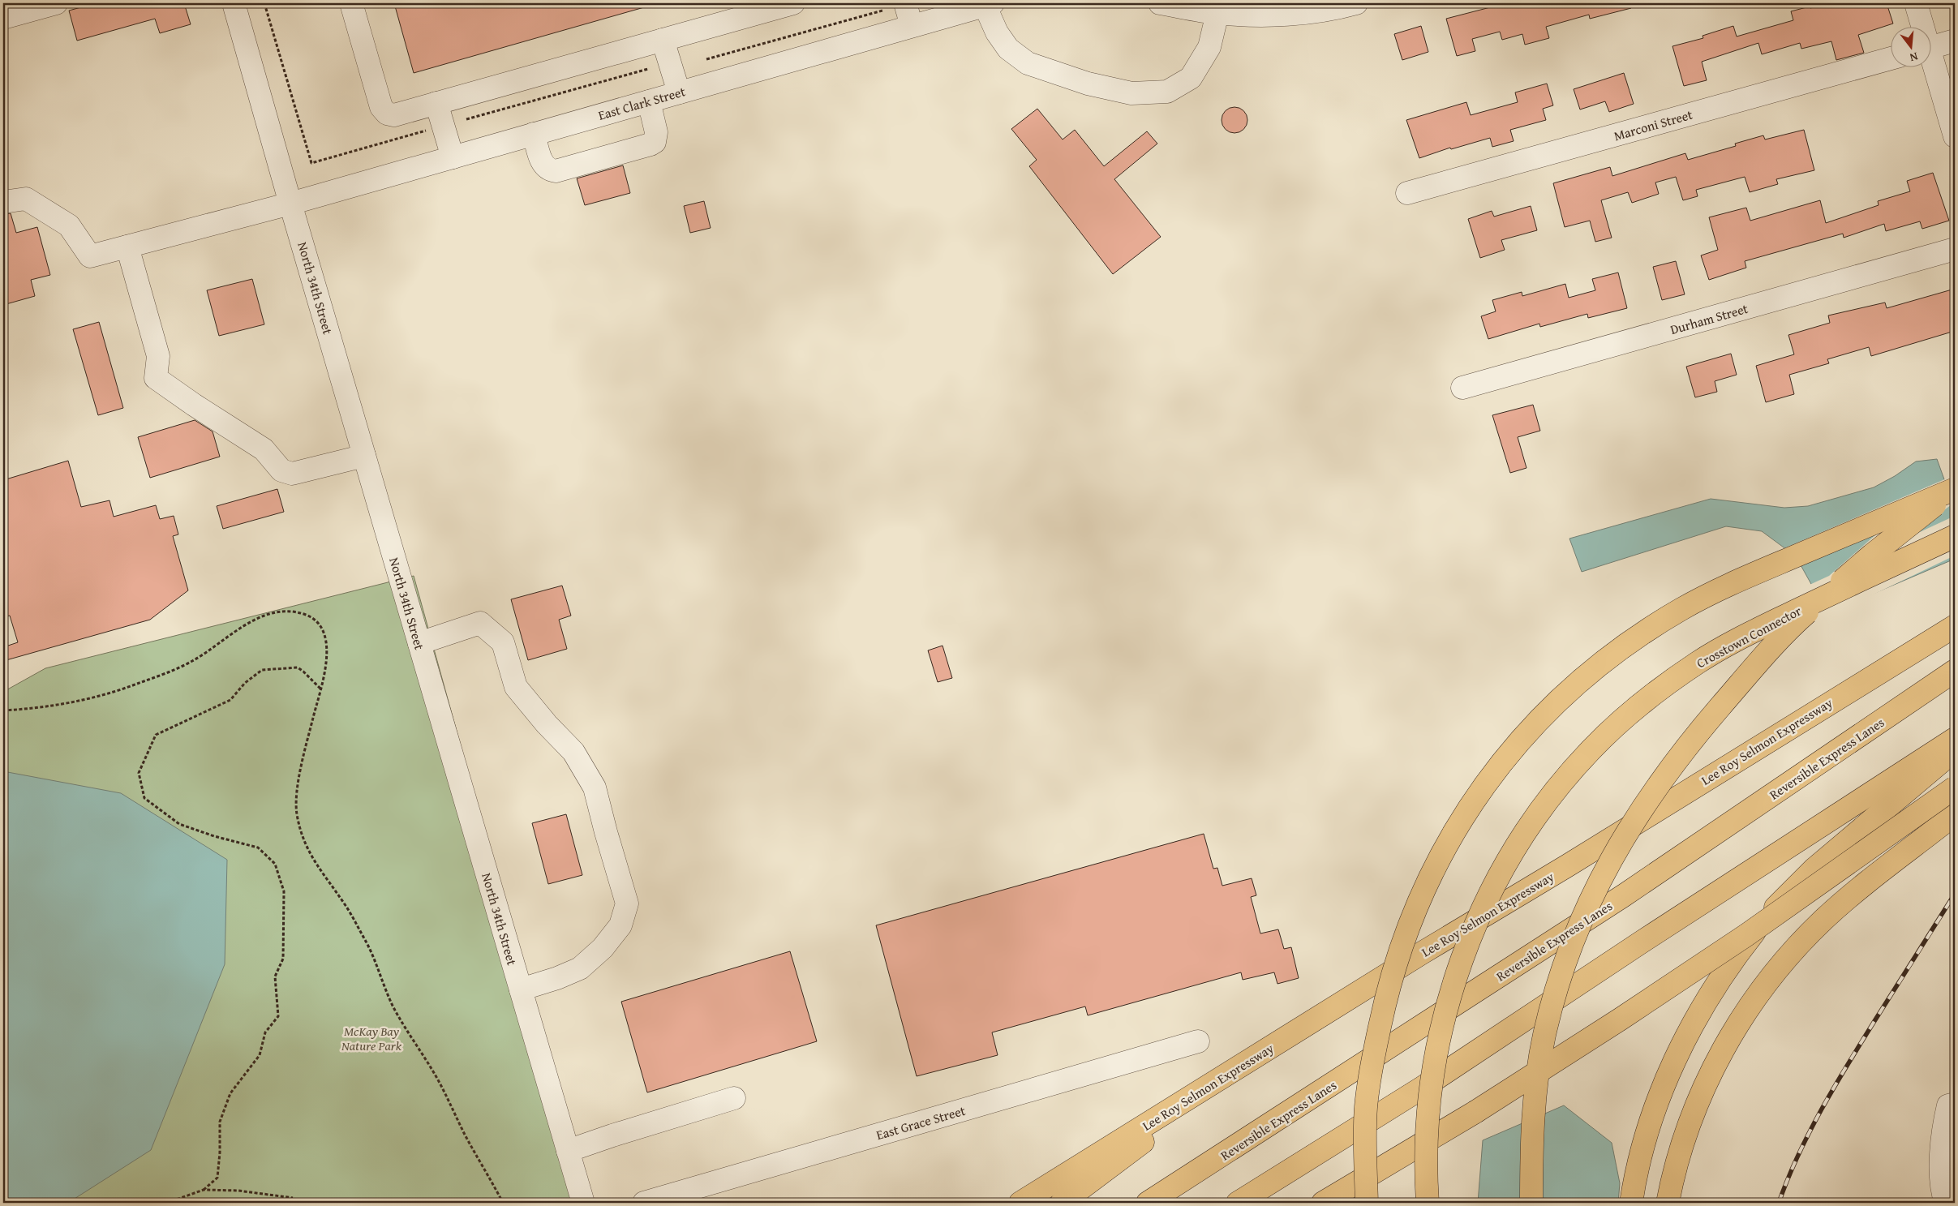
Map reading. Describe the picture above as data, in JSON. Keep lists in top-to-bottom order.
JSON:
{
  "streets": {
    "highway": ["Crosstown Connector", "Lee Roy Selmon Expressway", "Reversible Express Lanes"],
    "street": [
      "East Clark Street",
      "Marconi Street",
      "North 34th Street",
      "Durham Street",
      "East Grace Street"
    ]
  },
  "crossings": [
    ["East Clark Street", "North 34th Street"]
  ],
  "parks": ["McKay Bay Nature Park"],
  "north": "bottom"
}
